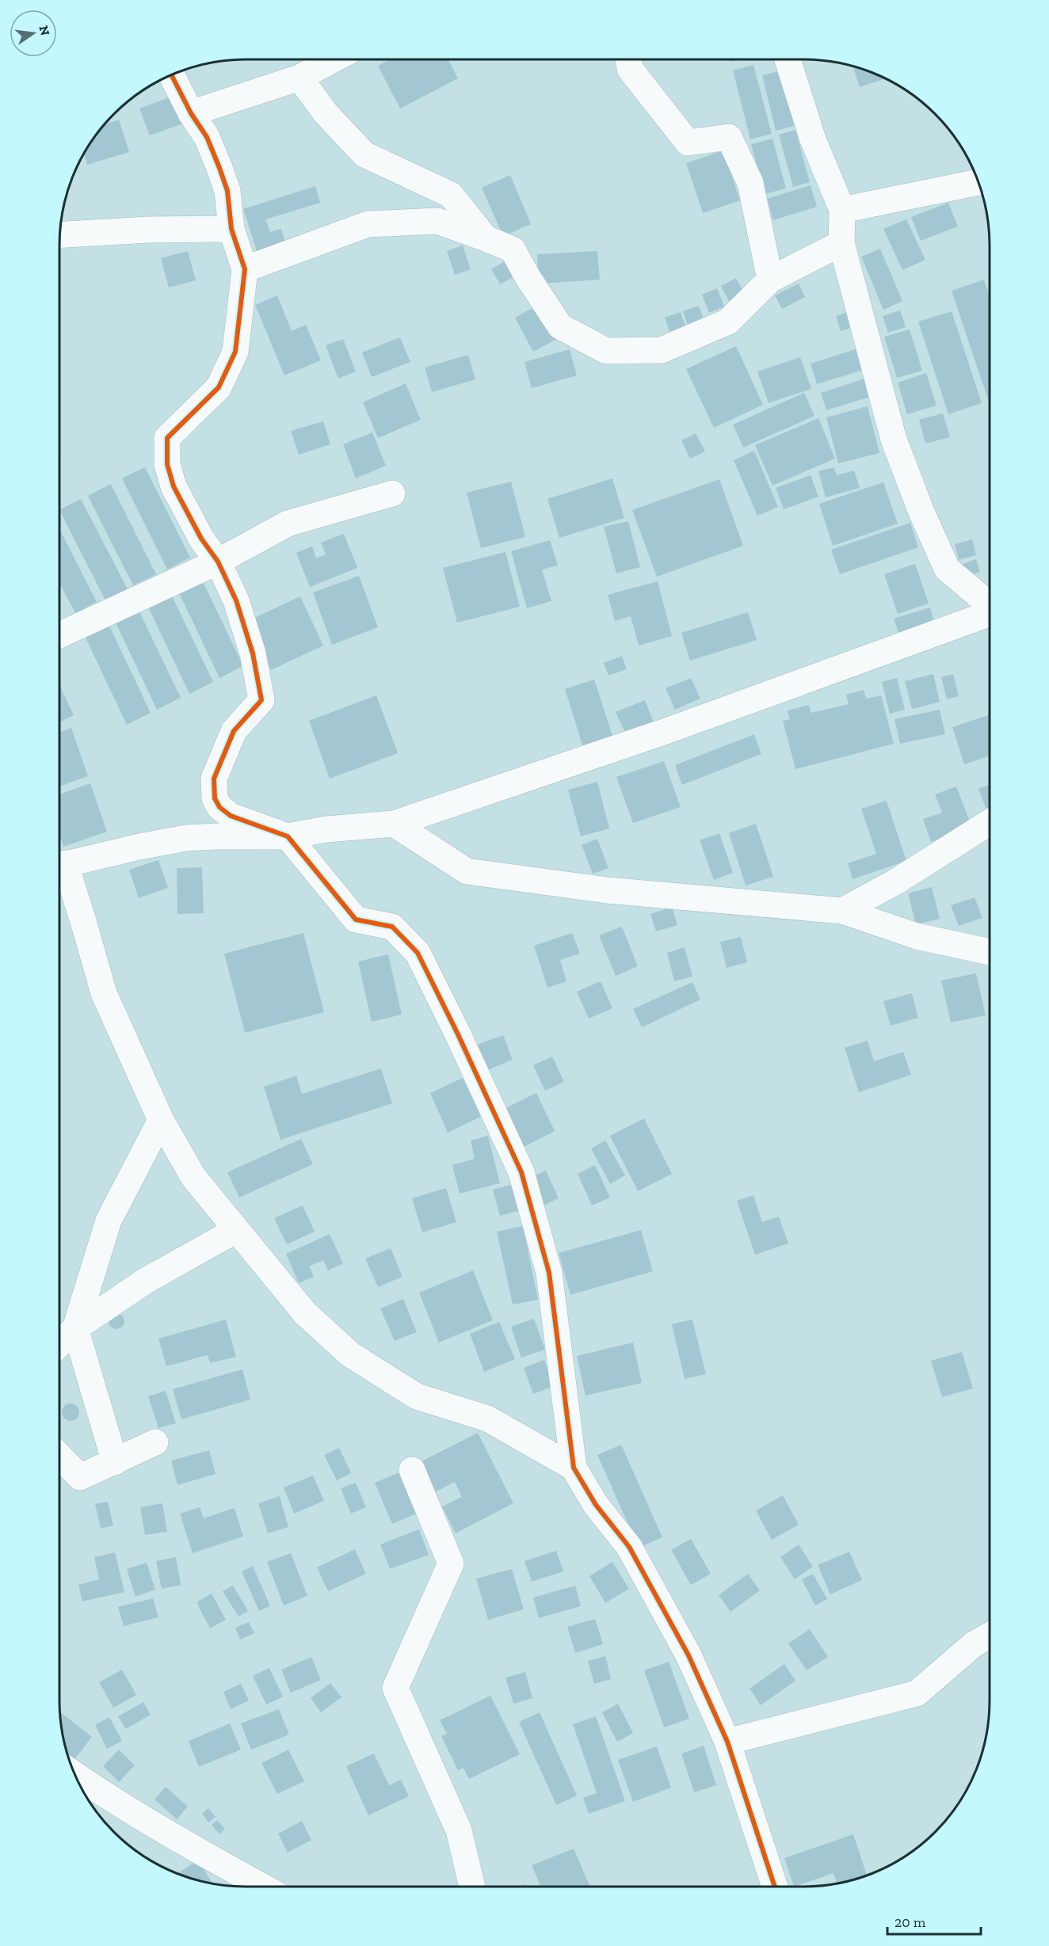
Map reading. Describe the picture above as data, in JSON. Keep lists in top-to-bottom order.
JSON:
{
  "scale_bar": "20 m",
  "north": "right"
}
